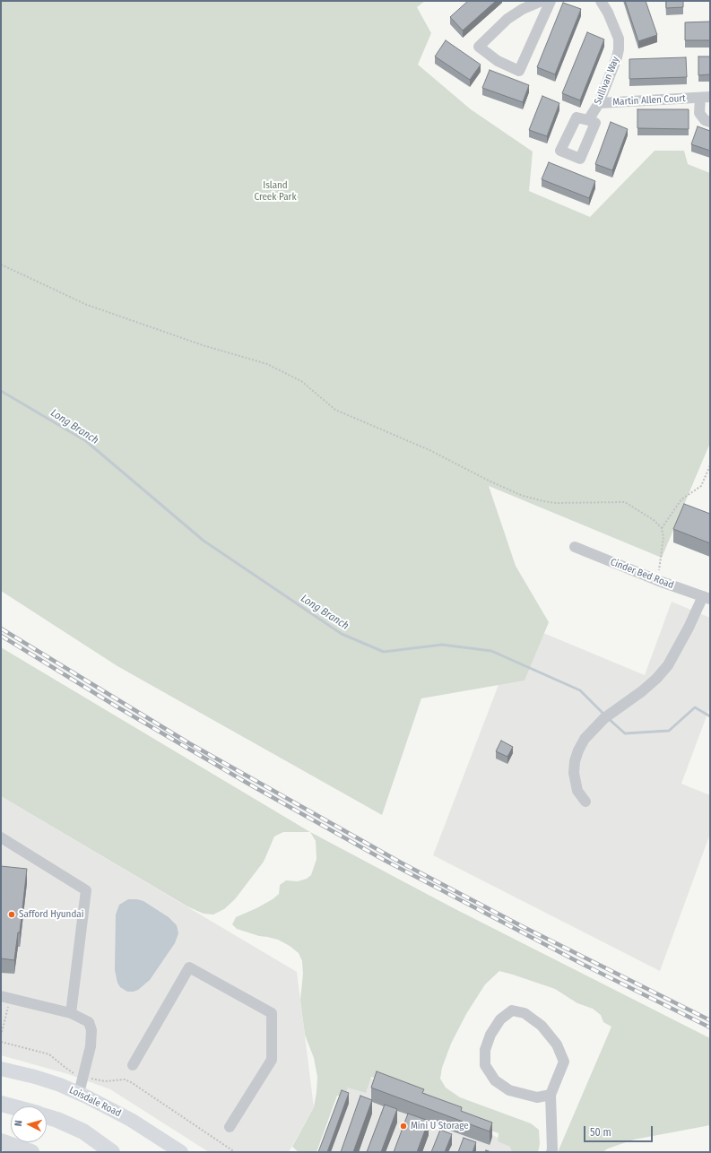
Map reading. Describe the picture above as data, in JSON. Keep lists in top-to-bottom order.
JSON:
{
  "streets": {
    "main road": ["Loisdale Road"],
    "street": ["Sullivan Way", "Martin Allen Court", "Cinder Bed Road"]
  },
  "crossings": [
    ["Sullivan Way", "Martin Allen Court"]
  ],
  "water": ["Long Branch"],
  "parks": ["Island Creek Park"],
  "places": ["Safford Hyundai", "Mini U Storage"],
  "scale_bar": "50 m",
  "north": "left"
}
